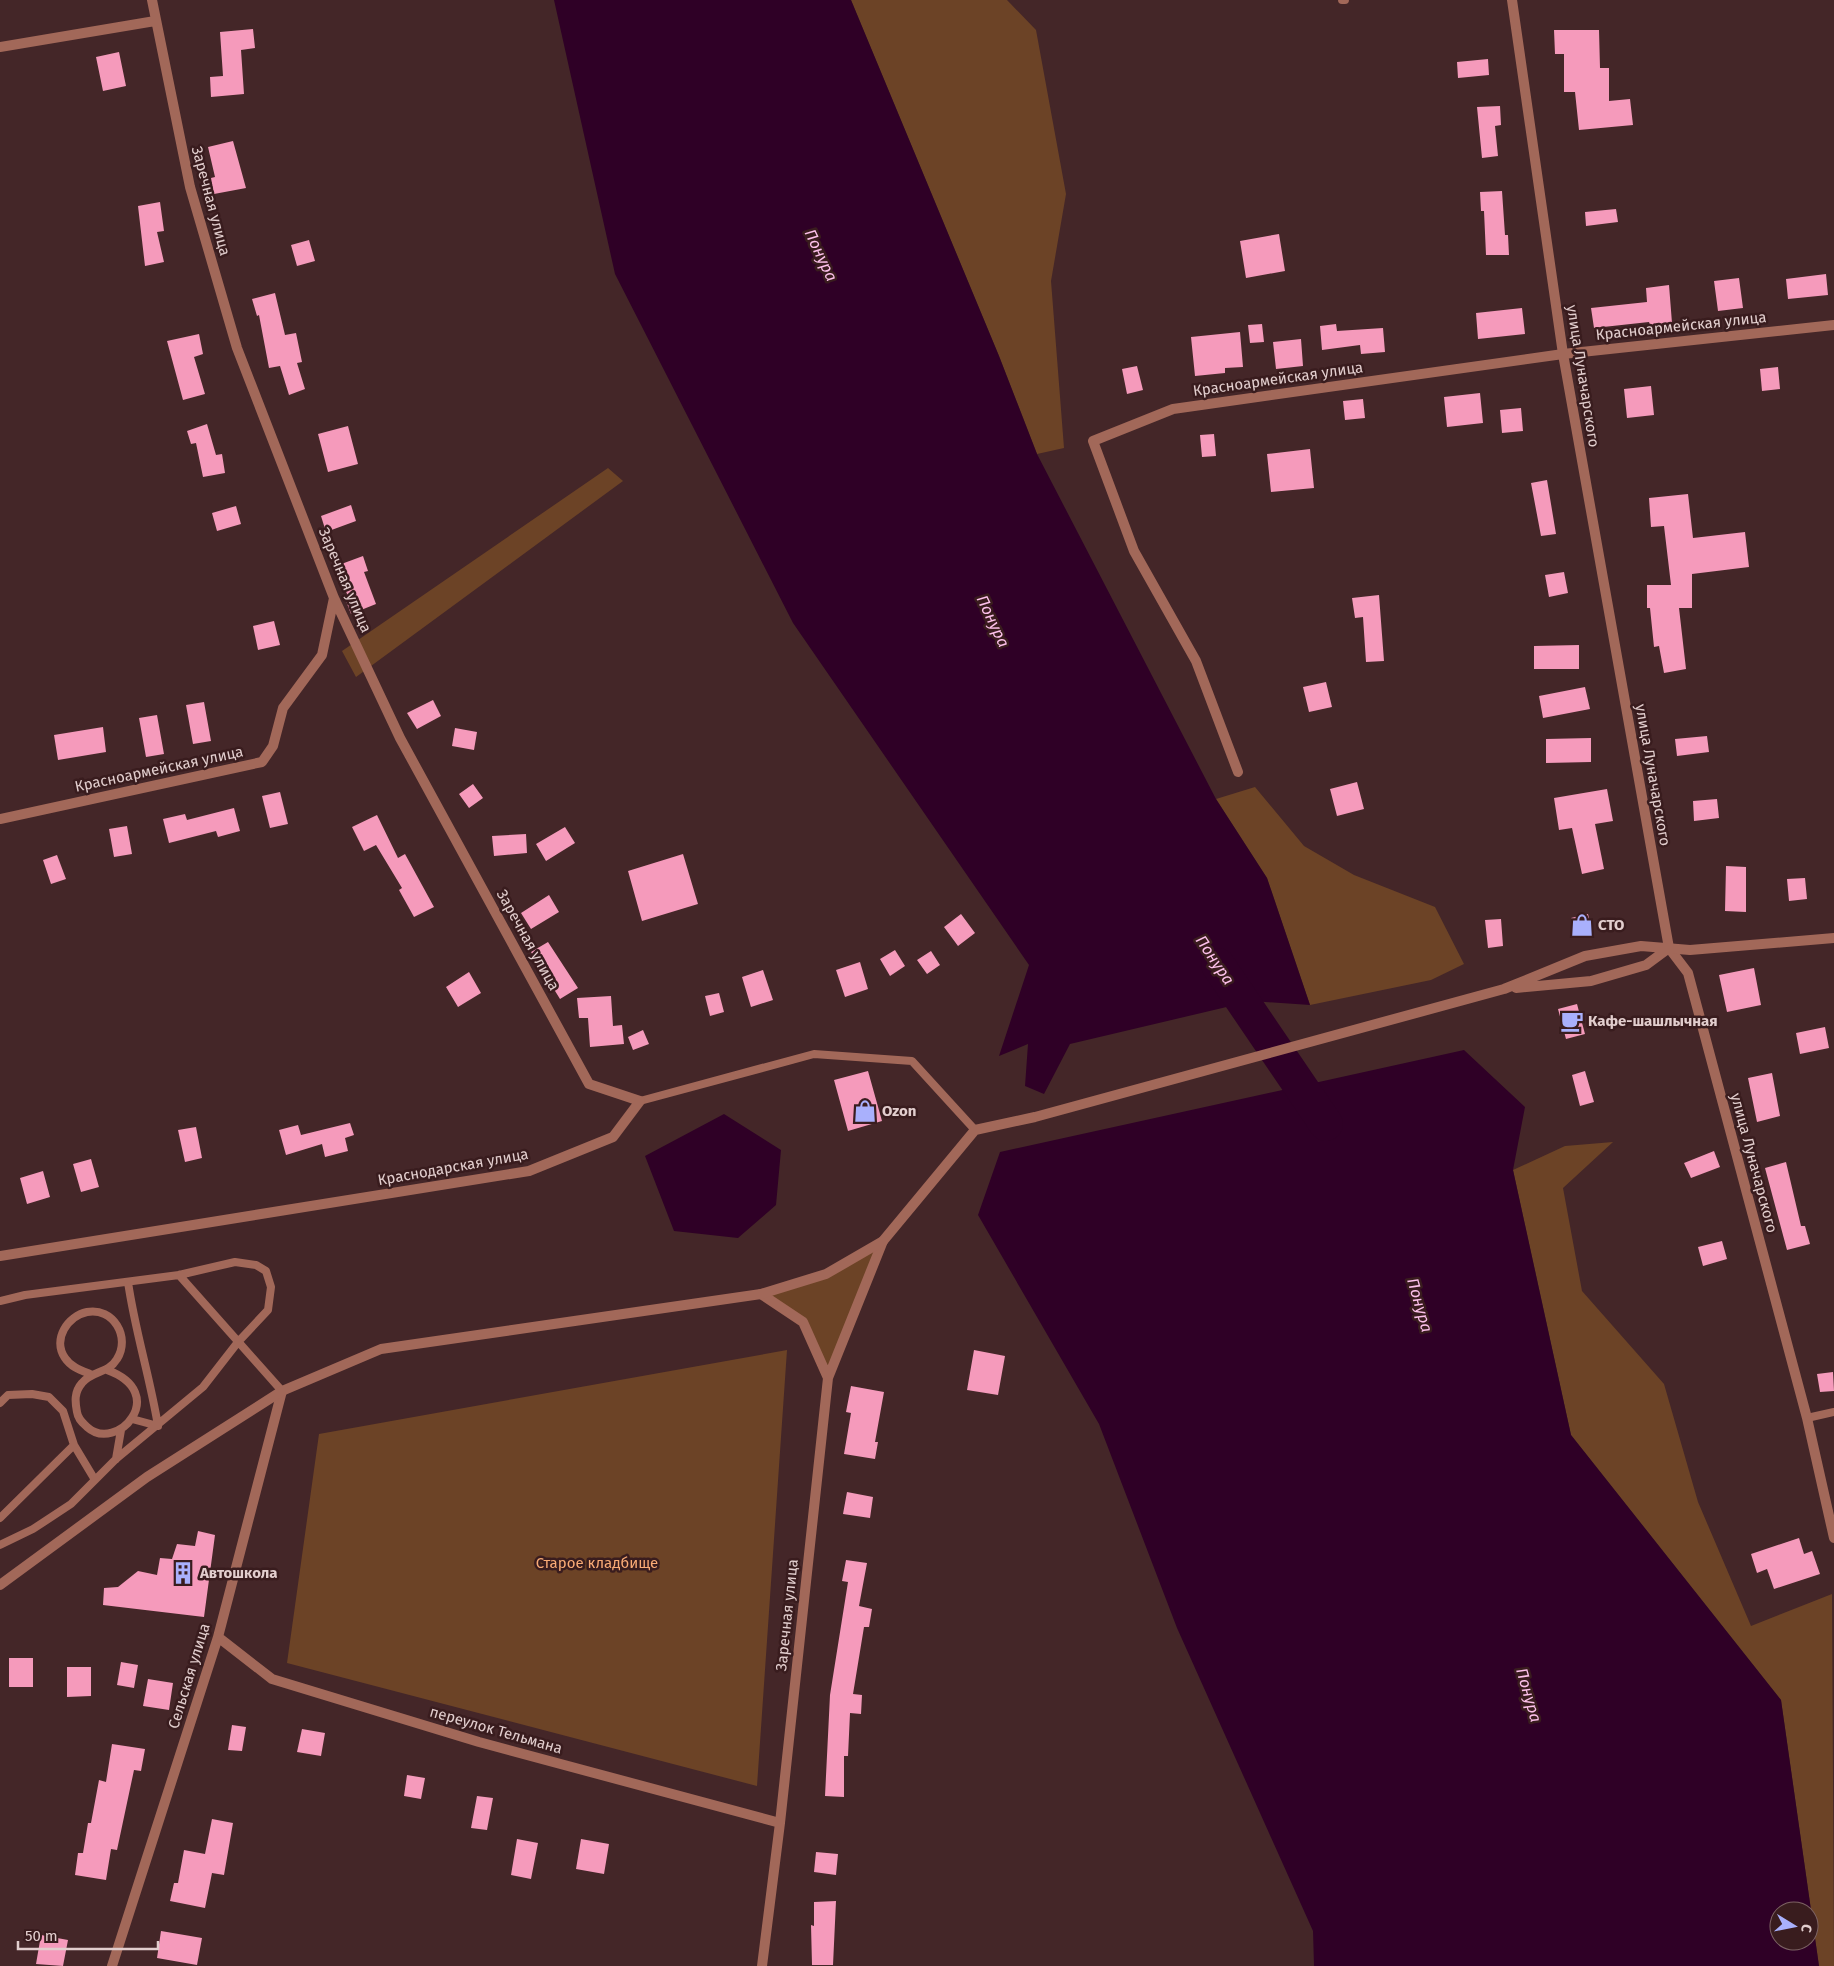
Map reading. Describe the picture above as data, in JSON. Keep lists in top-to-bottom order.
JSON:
{
  "streets": {
    "street": [
      "Заречная улица",
      "Красноармейская улица",
      "улица Луначарского",
      "Краснодарская улица",
      "Сельская улица",
      "переулок Тельмана"
    ]
  },
  "crossings": [
    ["Заречная улица", "Красноармейская улица"],
    ["Заречная улица", "Краснодарская улица"],
    ["Заречная улица", "переулок Тельмана"],
    ["Красноармейская улица", "улица Луначарского"],
    ["Сельская улица", "переулок Тельмана"]
  ],
  "water": ["Понура"],
  "parks": ["Старое кладбище"],
  "places": {
    "shop": ["СТО", "Ozon"],
    "cafe": ["Кафе-шашлычная"],
    "building": ["Автошкола"]
  },
  "scale_bar": "50 m",
  "north": "right"
}
